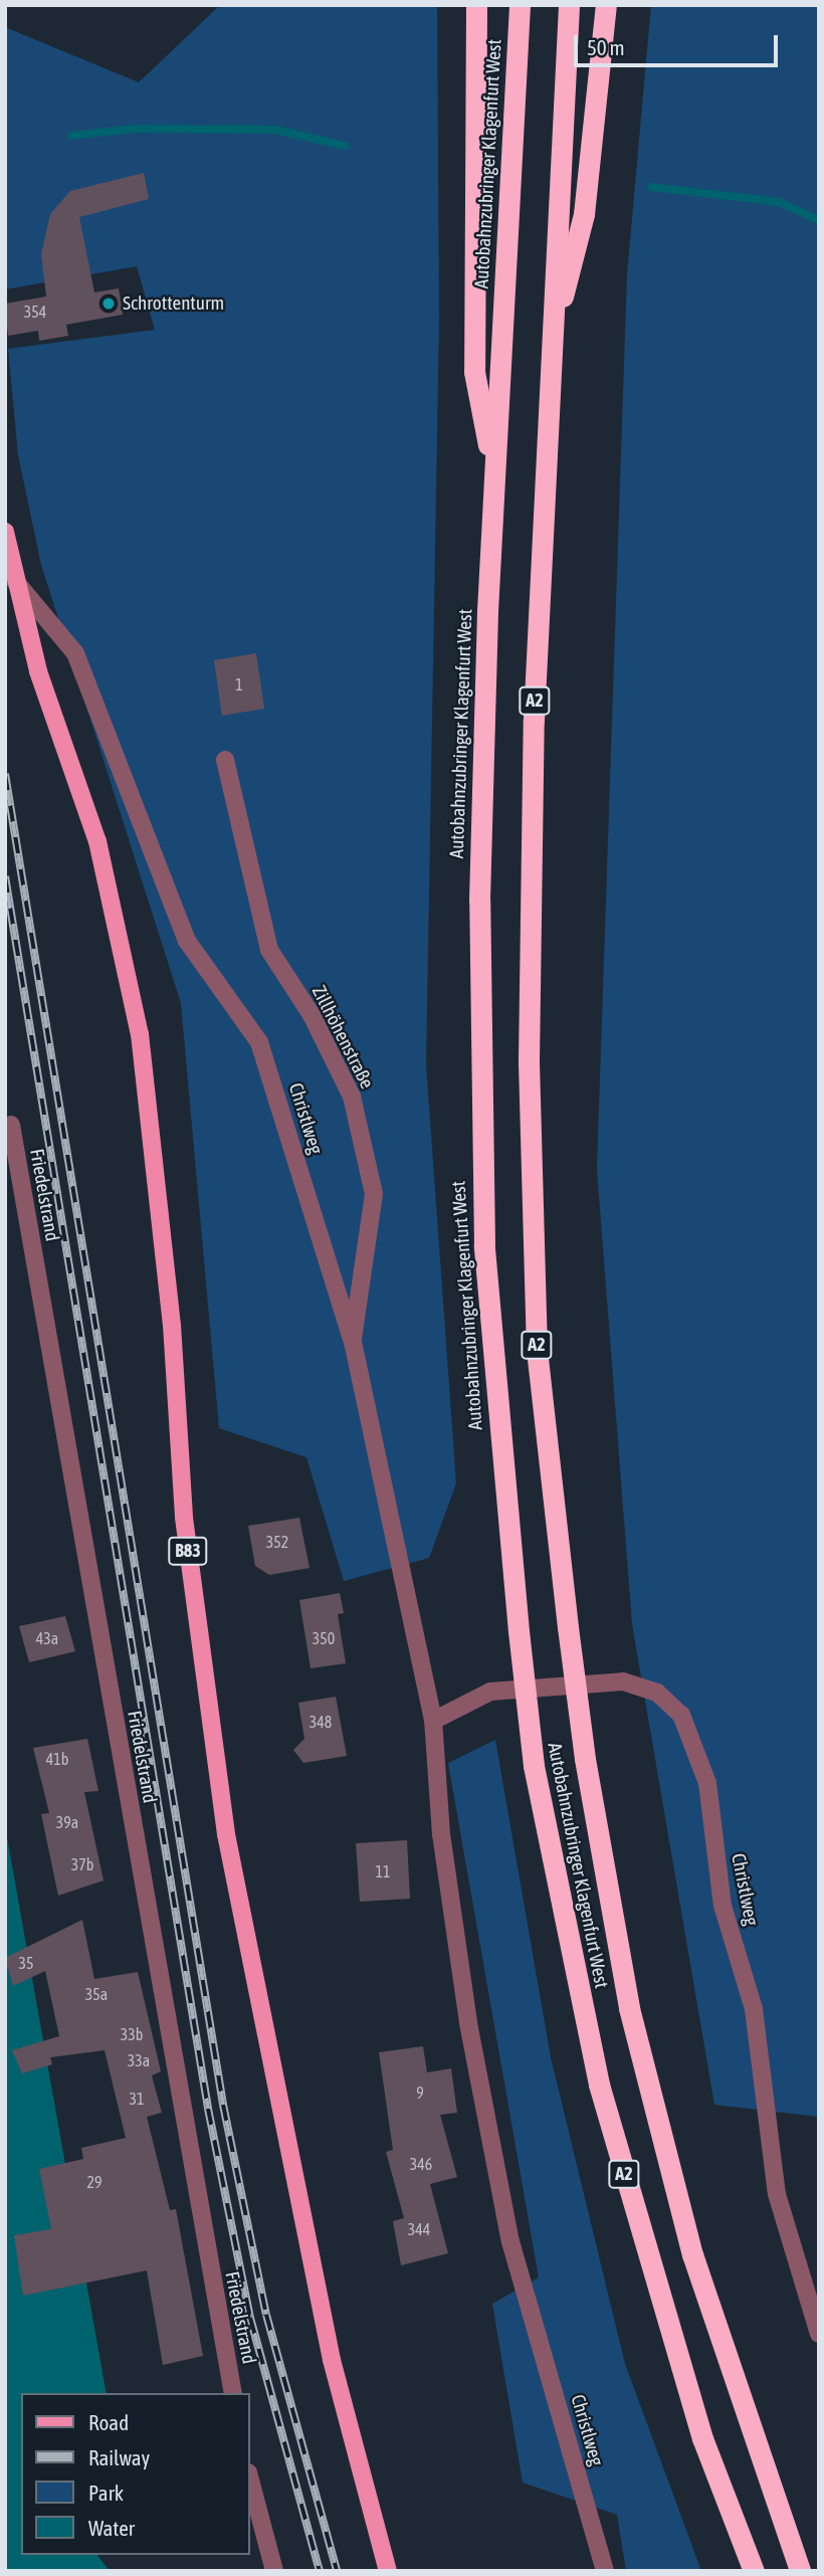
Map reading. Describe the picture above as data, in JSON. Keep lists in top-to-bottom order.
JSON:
{
  "streets": {
    "highway": ["Autobahnzubringer Klagenfurt West", "A2"],
    "main road": ["B83"],
    "street": ["Zillhöhenstraße", "Christlweg", "Friedelstrand"]
  },
  "crossings": [
    ["Zillhöhenstraße", "Christlweg"],
    ["Christlweg", "B83"]
  ],
  "places": ["Schrottenturm"],
  "house_numbers": [
    "354",
    "1",
    "352",
    "43a",
    "350",
    "348",
    "41b",
    "39a",
    "37b",
    "11",
    "35",
    "35a",
    "33b",
    "33a",
    "9",
    "31",
    "346",
    "29",
    "344"
  ],
  "legend": [
    "Road",
    "Railway",
    "Park",
    "Water"
  ],
  "scale_bar": "50 m"
}
